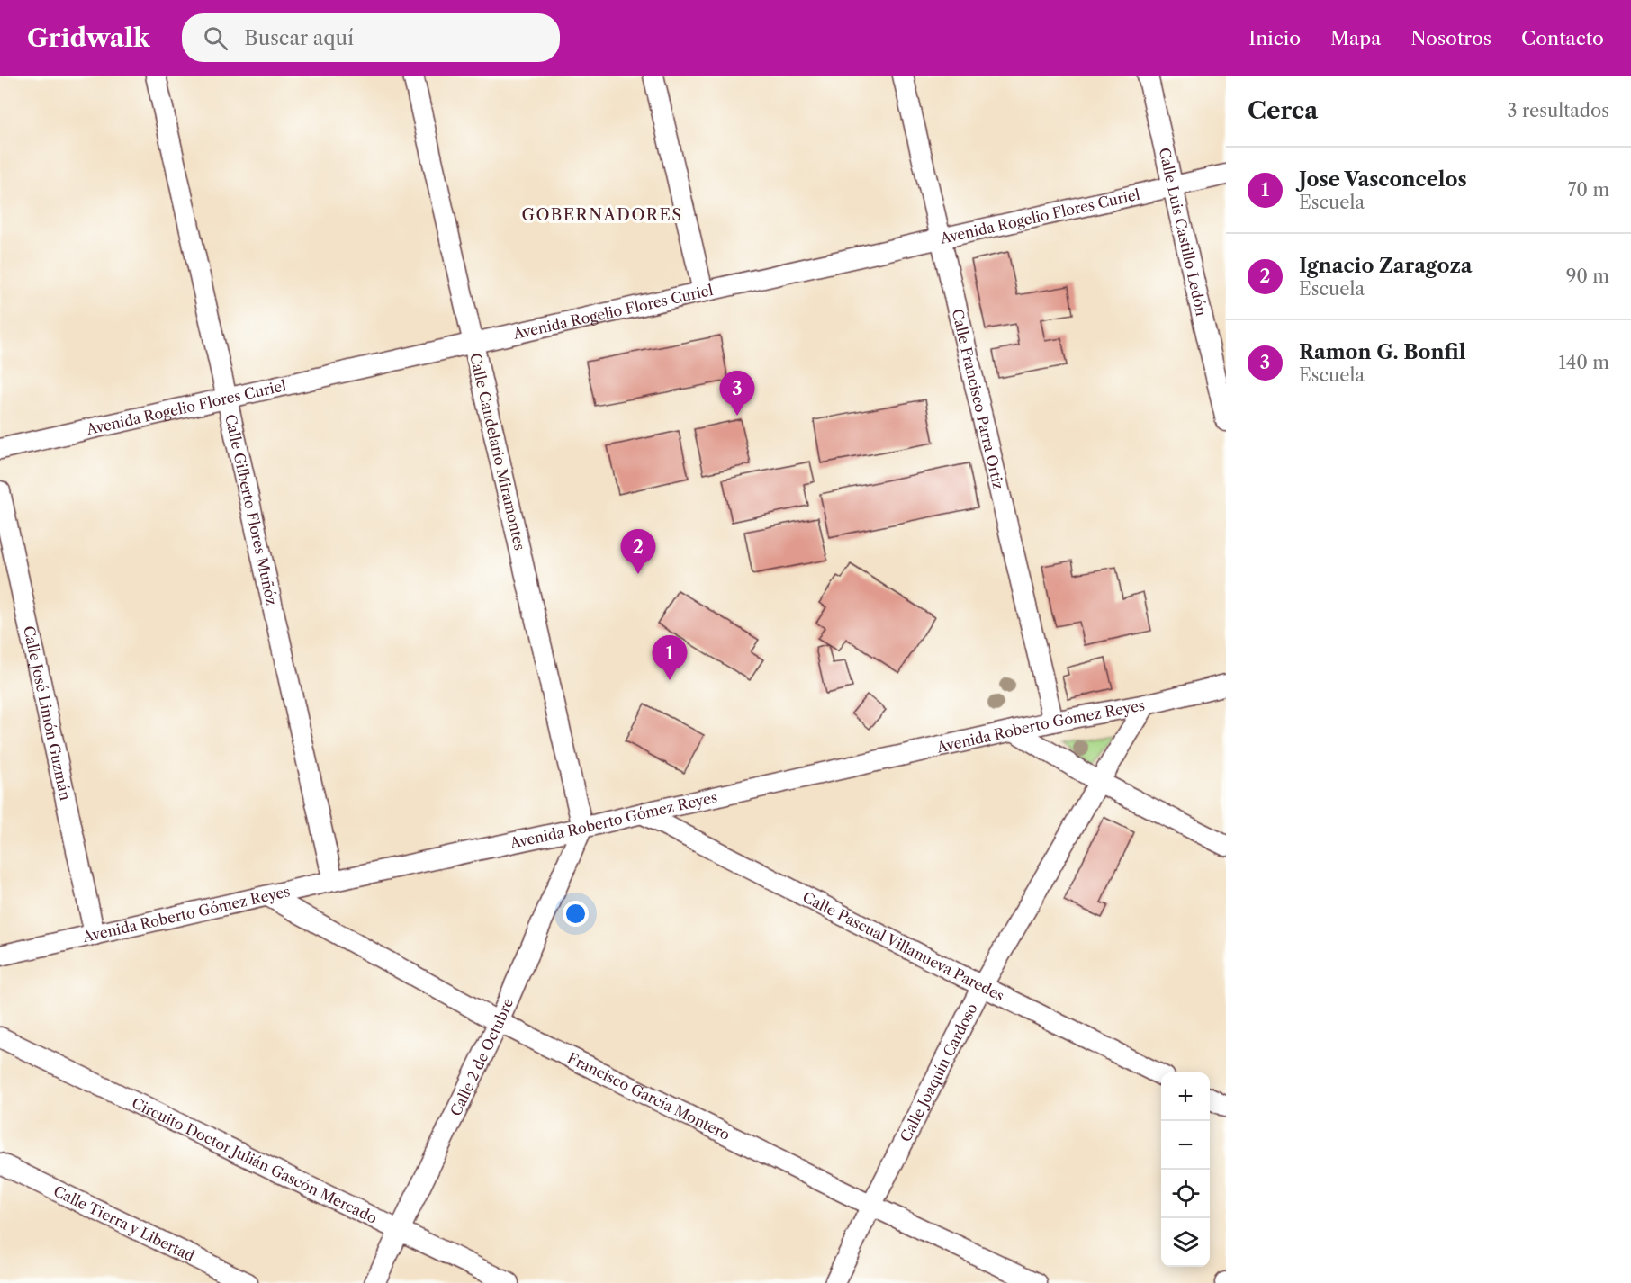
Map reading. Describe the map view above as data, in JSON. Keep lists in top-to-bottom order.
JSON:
{
  "streets": {
    "street": [
      "Avenida Rogelio Flores Curiel",
      "Calle Luis Castillo Ledón",
      "Calle Francisco Parra Ortiz",
      "Calle Candelario Miramontes",
      "Calle Gilberto Flores Muñóz",
      "Calle José Limón Guzmán",
      "Avenida Roberto Gómez Reyes",
      "Calle Pascual Villanueva Paredes",
      "Calle 2 de Octubre",
      "Calle Joaquín Cardoso",
      "Francisco García Montero",
      "Circuito Doctor Julián Gascón Mercado",
      "Calle Tierra y Libertad"
    ]
  },
  "crossings": [
    ["Avenida Rogelio Flores Curiel", "Calle Luis Castillo Ledón"],
    ["Avenida Rogelio Flores Curiel", "Calle Francisco Parra Ortiz"],
    ["Avenida Rogelio Flores Curiel", "Calle Candelario Miramontes"],
    ["Avenida Rogelio Flores Curiel", "Calle Gilberto Flores Muñóz"],
    ["Calle Francisco Parra Ortiz", "Avenida Roberto Gómez Reyes"],
    ["Calle Candelario Miramontes", "Avenida Roberto Gómez Reyes"],
    ["Calle Candelario Miramontes", "Calle 2 de Octubre"],
    ["Calle Gilberto Flores Muñóz", "Avenida Roberto Gómez Reyes"],
    ["Calle José Limón Guzmán", "Avenida Roberto Gómez Reyes"],
    ["Avenida Roberto Gómez Reyes", "Calle Pascual Villanueva Paredes"],
    ["Avenida Roberto Gómez Reyes", "Calle 2 de Octubre"],
    ["Avenida Roberto Gómez Reyes", "Calle Joaquín Cardoso"],
    ["Avenida Roberto Gómez Reyes", "Francisco García Montero"],
    ["Calle Pascual Villanueva Paredes", "Calle Joaquín Cardoso"],
    ["Calle 2 de Octubre", "Francisco García Montero"],
    ["Calle 2 de Octubre", "Circuito Doctor Julián Gascón Mercado"],
    ["Calle Joaquín Cardoso", "Francisco García Montero"]
  ],
  "districts": ["GOBERNADORES"],
  "page": {
    "header": "Gridwalk",
    "search": "Buscar aquí",
    "nav": [
      "Inicio",
      "Mapa",
      "Nosotros",
      "Contacto"
    ],
    "heading": ["Cerca", "3 resultados"],
    "list": [
      {
        "mark": "1",
        "name": "Jose Vasconcelos",
        "note": "Escuela",
        "value": "70 m"
      },
      {
        "mark": "2",
        "name": "Ignacio Zaragoza",
        "note": "Escuela",
        "value": "90 m"
      },
      {
        "mark": "3",
        "name": "Ramon G. Bonfil",
        "note": "Escuela",
        "value": "140 m"
      }
    ],
    "pins": ["3", "2", "1"],
    "map_buttons": ["+", "−"]
  }
}
